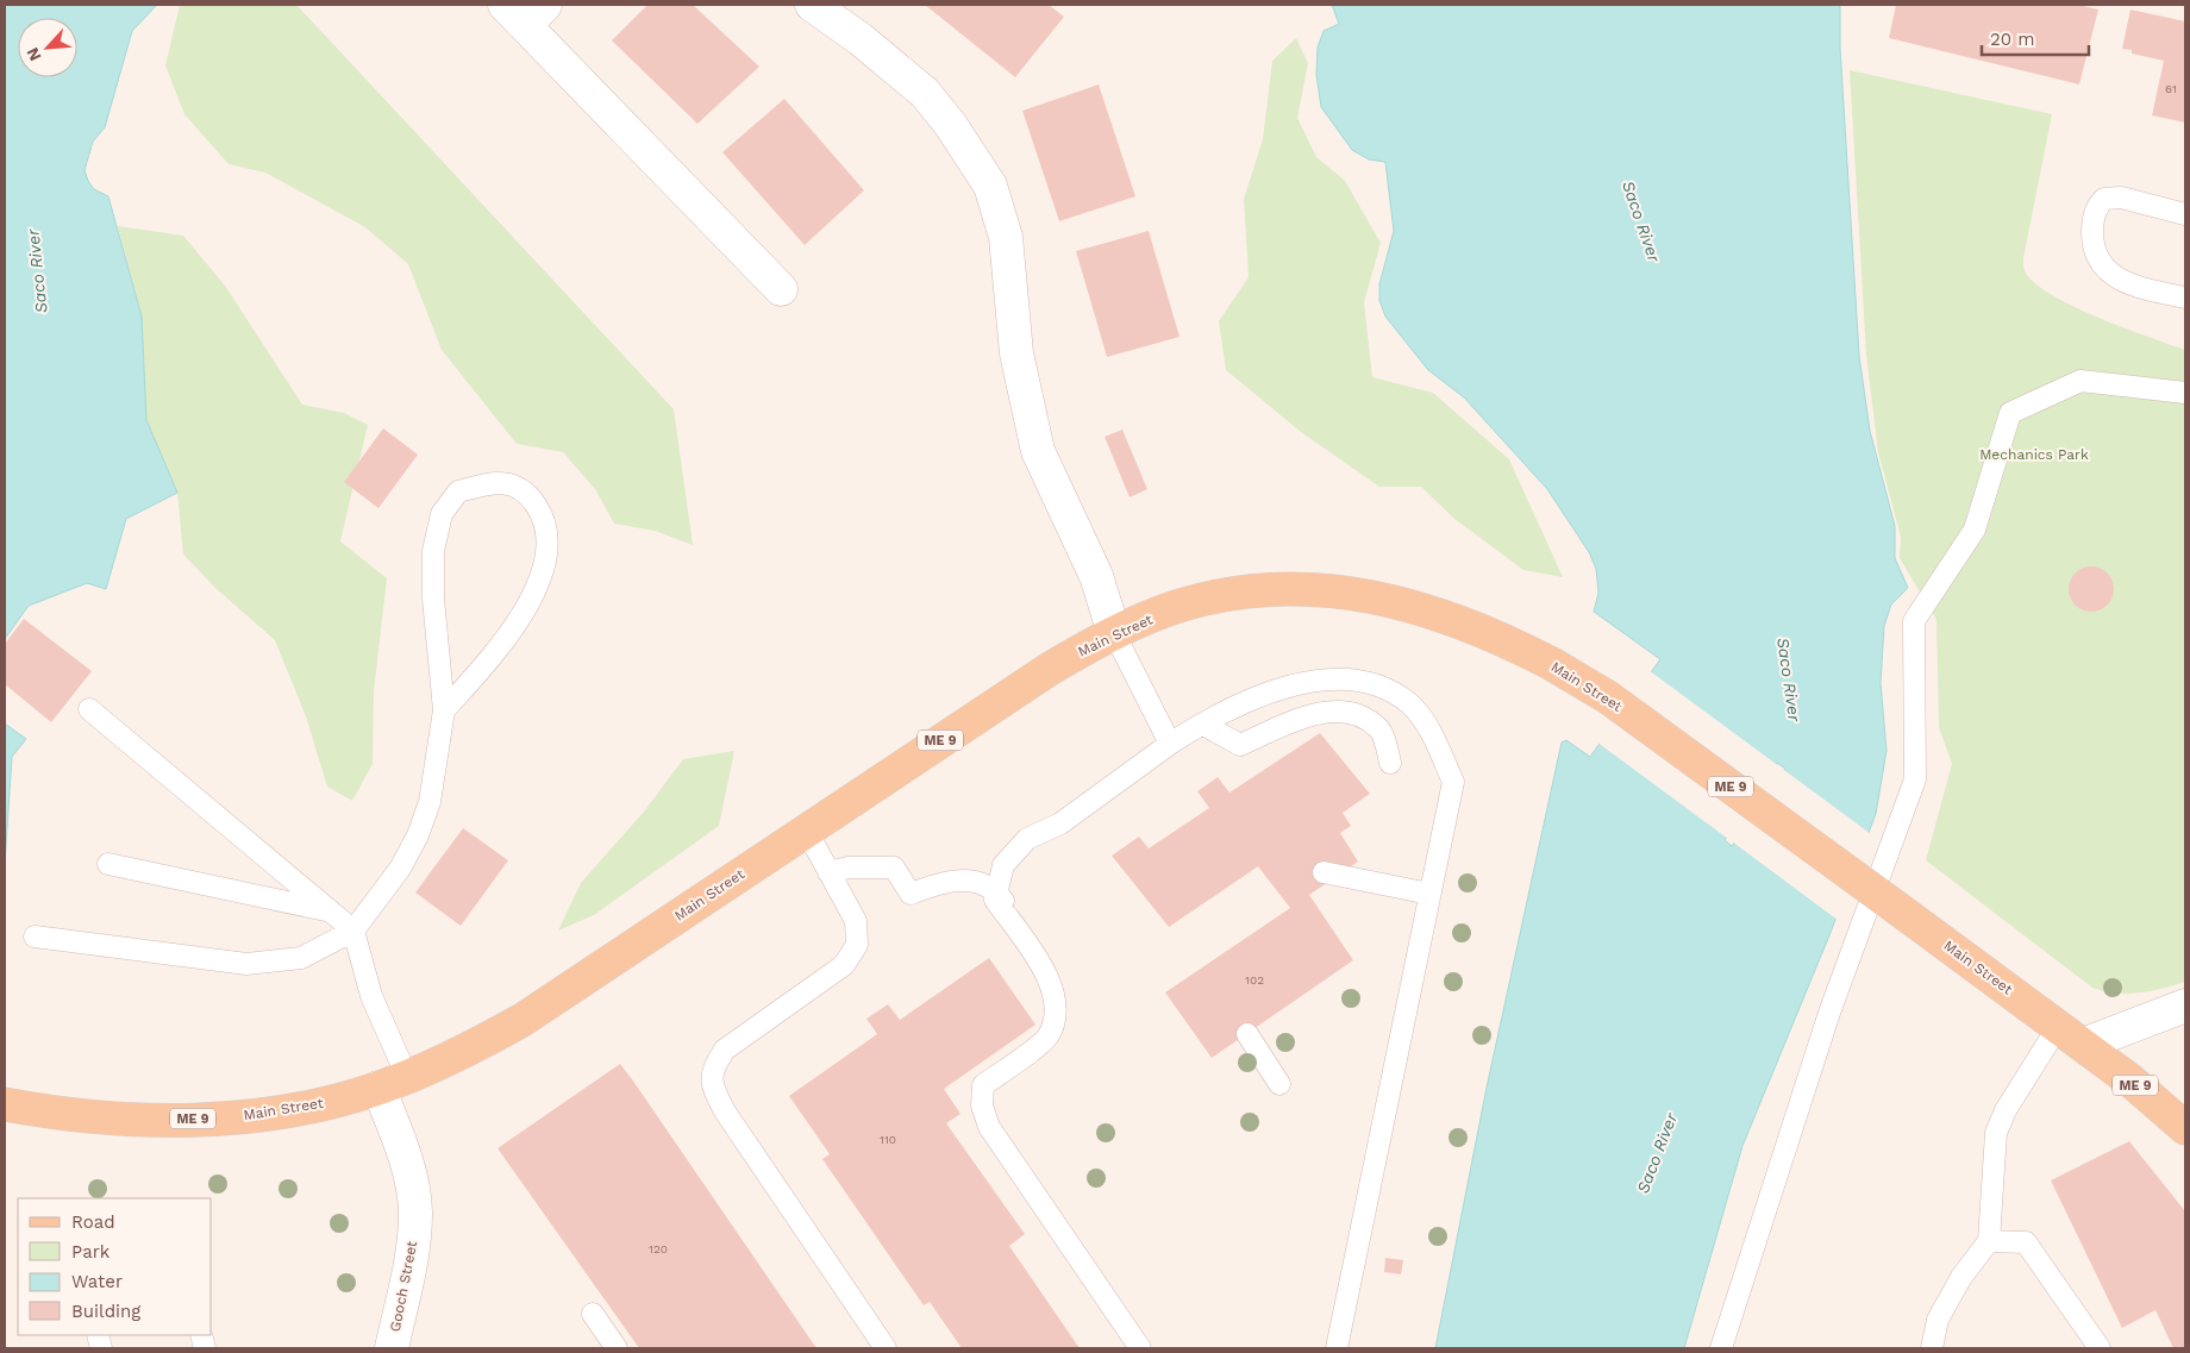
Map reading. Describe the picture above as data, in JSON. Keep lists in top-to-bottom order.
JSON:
{
  "streets": {
    "main road": ["Main Street", "ME 9"],
    "street": ["Gooch Street"]
  },
  "crossings": [
    ["Main Street", "Gooch Street"]
  ],
  "water": ["Saco River"],
  "parks": ["Mechanics Park"],
  "house_numbers": [
    "61",
    "102",
    "110",
    "120"
  ],
  "legend": [
    "Road",
    "Park",
    "Water",
    "Building"
  ],
  "scale_bar": "20 m",
  "north": "bottom left"
}
